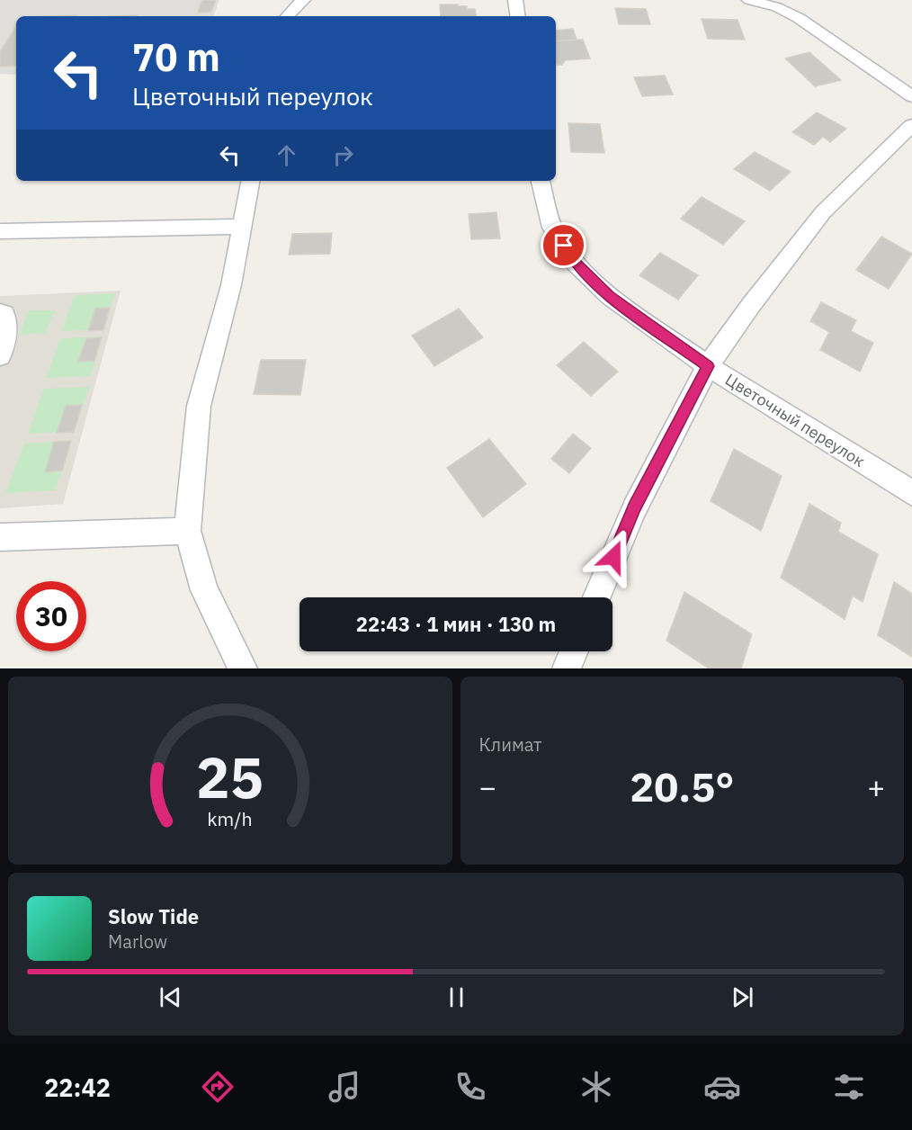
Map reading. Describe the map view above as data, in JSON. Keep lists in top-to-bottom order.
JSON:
{
  "streets": {
    "street": ["Цветочный переулок"]
  },
  "page": {
    "turn": ["70 m", "Цветочный переулок"],
    "limit": "30",
    "trip": "22:43 · 1 мин · 130 m",
    "tile": "Климат",
    "heat": ["−", "20.5°", "+"],
    "song": ["Slow Tide", "Marlow"],
    "tabs": "22:42",
    "gauge": ["25", "km/h"]
  }
}
